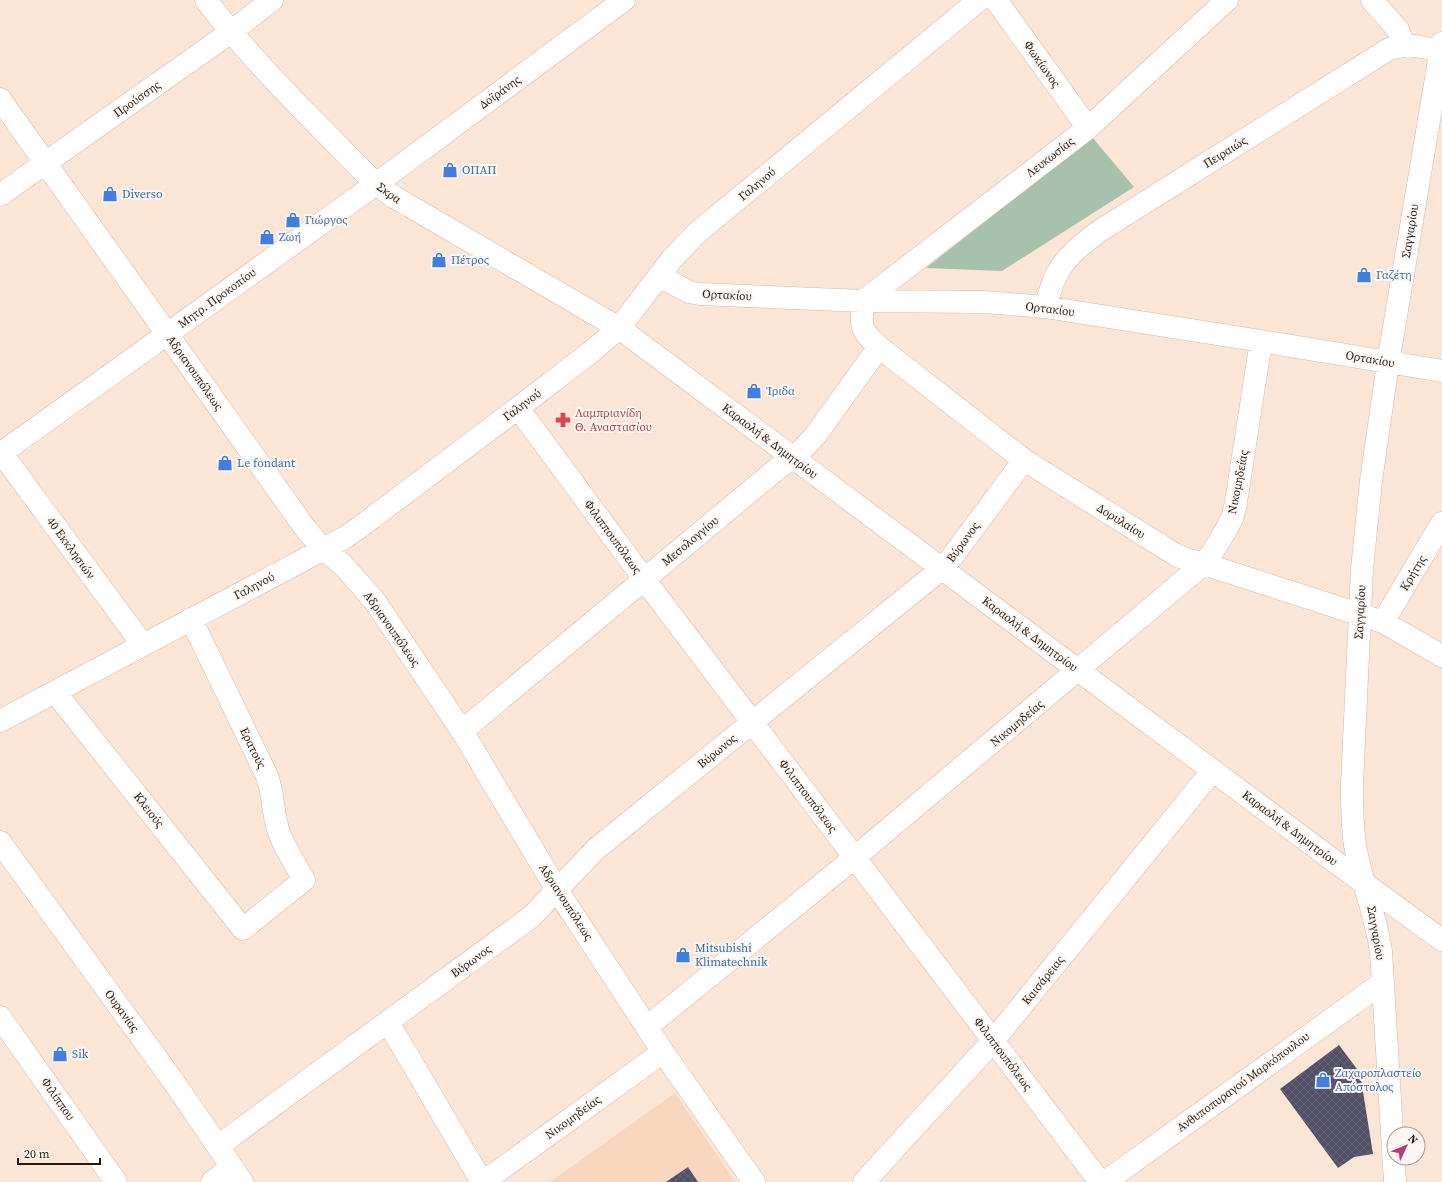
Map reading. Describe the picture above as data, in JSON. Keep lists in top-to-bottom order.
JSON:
{
  "streets": {
    "street": [
      "Φωκίωνος",
      "Δοϊράνης",
      "Προύσσης",
      "Πειραιώς",
      "Λευκωσίας",
      "Γαληνού",
      "Σκρα",
      "Σαγγαρίου",
      "Ορτακίου",
      "Μητρ. Προκοπίου",
      "Αδριανουπόλεως",
      "Καραολή & Δημητρίου",
      "Νικομηδείας",
      "Δορυλαίου",
      "Φιλιππουπόλεως",
      "Μεσολογγίου",
      "Βύρωνος",
      "40 Εκκλησιών",
      "Κρήτης",
      "Ερατούς",
      "Κλειούς",
      "Καισάρειας",
      "Ουρανίας",
      "Ανθυποπυραγού Μαρκόπουλου",
      "Φιλίππου"
    ]
  },
  "crossings": [
    ["Φωκίωνος", "Λευκωσίας"],
    ["Δοϊράνης", "Σκρα"],
    ["Δοϊράνης", "Μητρ. Προκοπίου"],
    ["Προύσσης", "Σκρα"],
    ["Προύσσης", "Αδριανουπόλεως"],
    ["Πειραιώς", "Σαγγαρίου"],
    ["Πειραιώς", "Ορτακίου"],
    ["Λευκωσίας", "Ορτακίου"],
    ["Λευκωσίας", "Δορυλαίου"],
    ["Γαληνού", "Σκρα"],
    ["Γαληνού", "Ορτακίου"],
    ["Γαληνού", "Αδριανουπόλεως"],
    ["Γαληνού", "Καραολή & Δημητρίου"],
    ["Γαληνού", "Φιλιππουπόλεως"],
    ["Γαληνού", "40 Εκκλησιών"],
    ["Γαληνού", "Ερατούς"],
    ["Γαληνού", "Κλειούς"],
    ["Σκρα", "Μητρ. Προκοπίου"],
    ["Σκρα", "Καραολή & Δημητρίου"],
    ["Σαγγαρίου", "Ορτακίου"],
    ["Σαγγαρίου", "Καραολή & Δημητρίου"],
    ["Σαγγαρίου", "Δορυλαίου"],
    ["Σαγγαρίου", "Ανθυποπυραγού Μαρκόπουλου"],
    ["Ορτακίου", "Νικομηδείας"],
    ["Ορτακίου", "Δορυλαίου"],
    ["Μητρ. Προκοπίου", "Αδριανουπόλεως"],
    ["Μητρ. Προκοπίου", "40 Εκκλησιών"],
    ["Αδριανουπόλεως", "Νικομηδείας"],
    ["Αδριανουπόλεως", "Μεσολογγίου"],
    ["Αδριανουπόλεως", "Βύρωνος"],
    ["Καραολή & Δημητρίου", "Νικομηδείας"],
    ["Καραολή & Δημητρίου", "Μεσολογγίου"],
    ["Καραολή & Δημητρίου", "Βύρωνος"],
    ["Καραολή & Δημητρίου", "Καισάρειας"],
    ["Νικομηδείας", "Δορυλαίου"],
    ["Νικομηδείας", "Φιλιππουπόλεως"],
    ["Δορυλαίου", "Μεσολογγίου"],
    ["Δορυλαίου", "Βύρωνος"],
    ["Δορυλαίου", "Κρήτης"],
    ["Φιλιππουπόλεως", "Μεσολογγίου"],
    ["Φιλιππουπόλεως", "Βύρωνος"],
    ["Φιλιππουπόλεως", "Καισάρειας"],
    ["Βύρωνος", "Ουρανίας"],
    ["Ερατούς", "Κλειούς"]
  ],
  "places": {
    "shop": [
      "ΟΠΑΠ",
      "Diverso",
      "Γιώργος",
      "Ζωή",
      "Πέτρος",
      "Γαζέτη",
      "Ίριδα",
      "Le fondant",
      "Mitsubishi Klimatechnik",
      "Sik",
      "Ζαχαροπλαστείο Απόστολος"
    ],
    "pharmacy": ["Λαμπριανίδη Θ. Αναστασίου"]
  },
  "scale_bar": "20 m",
  "north": "top right"
}
